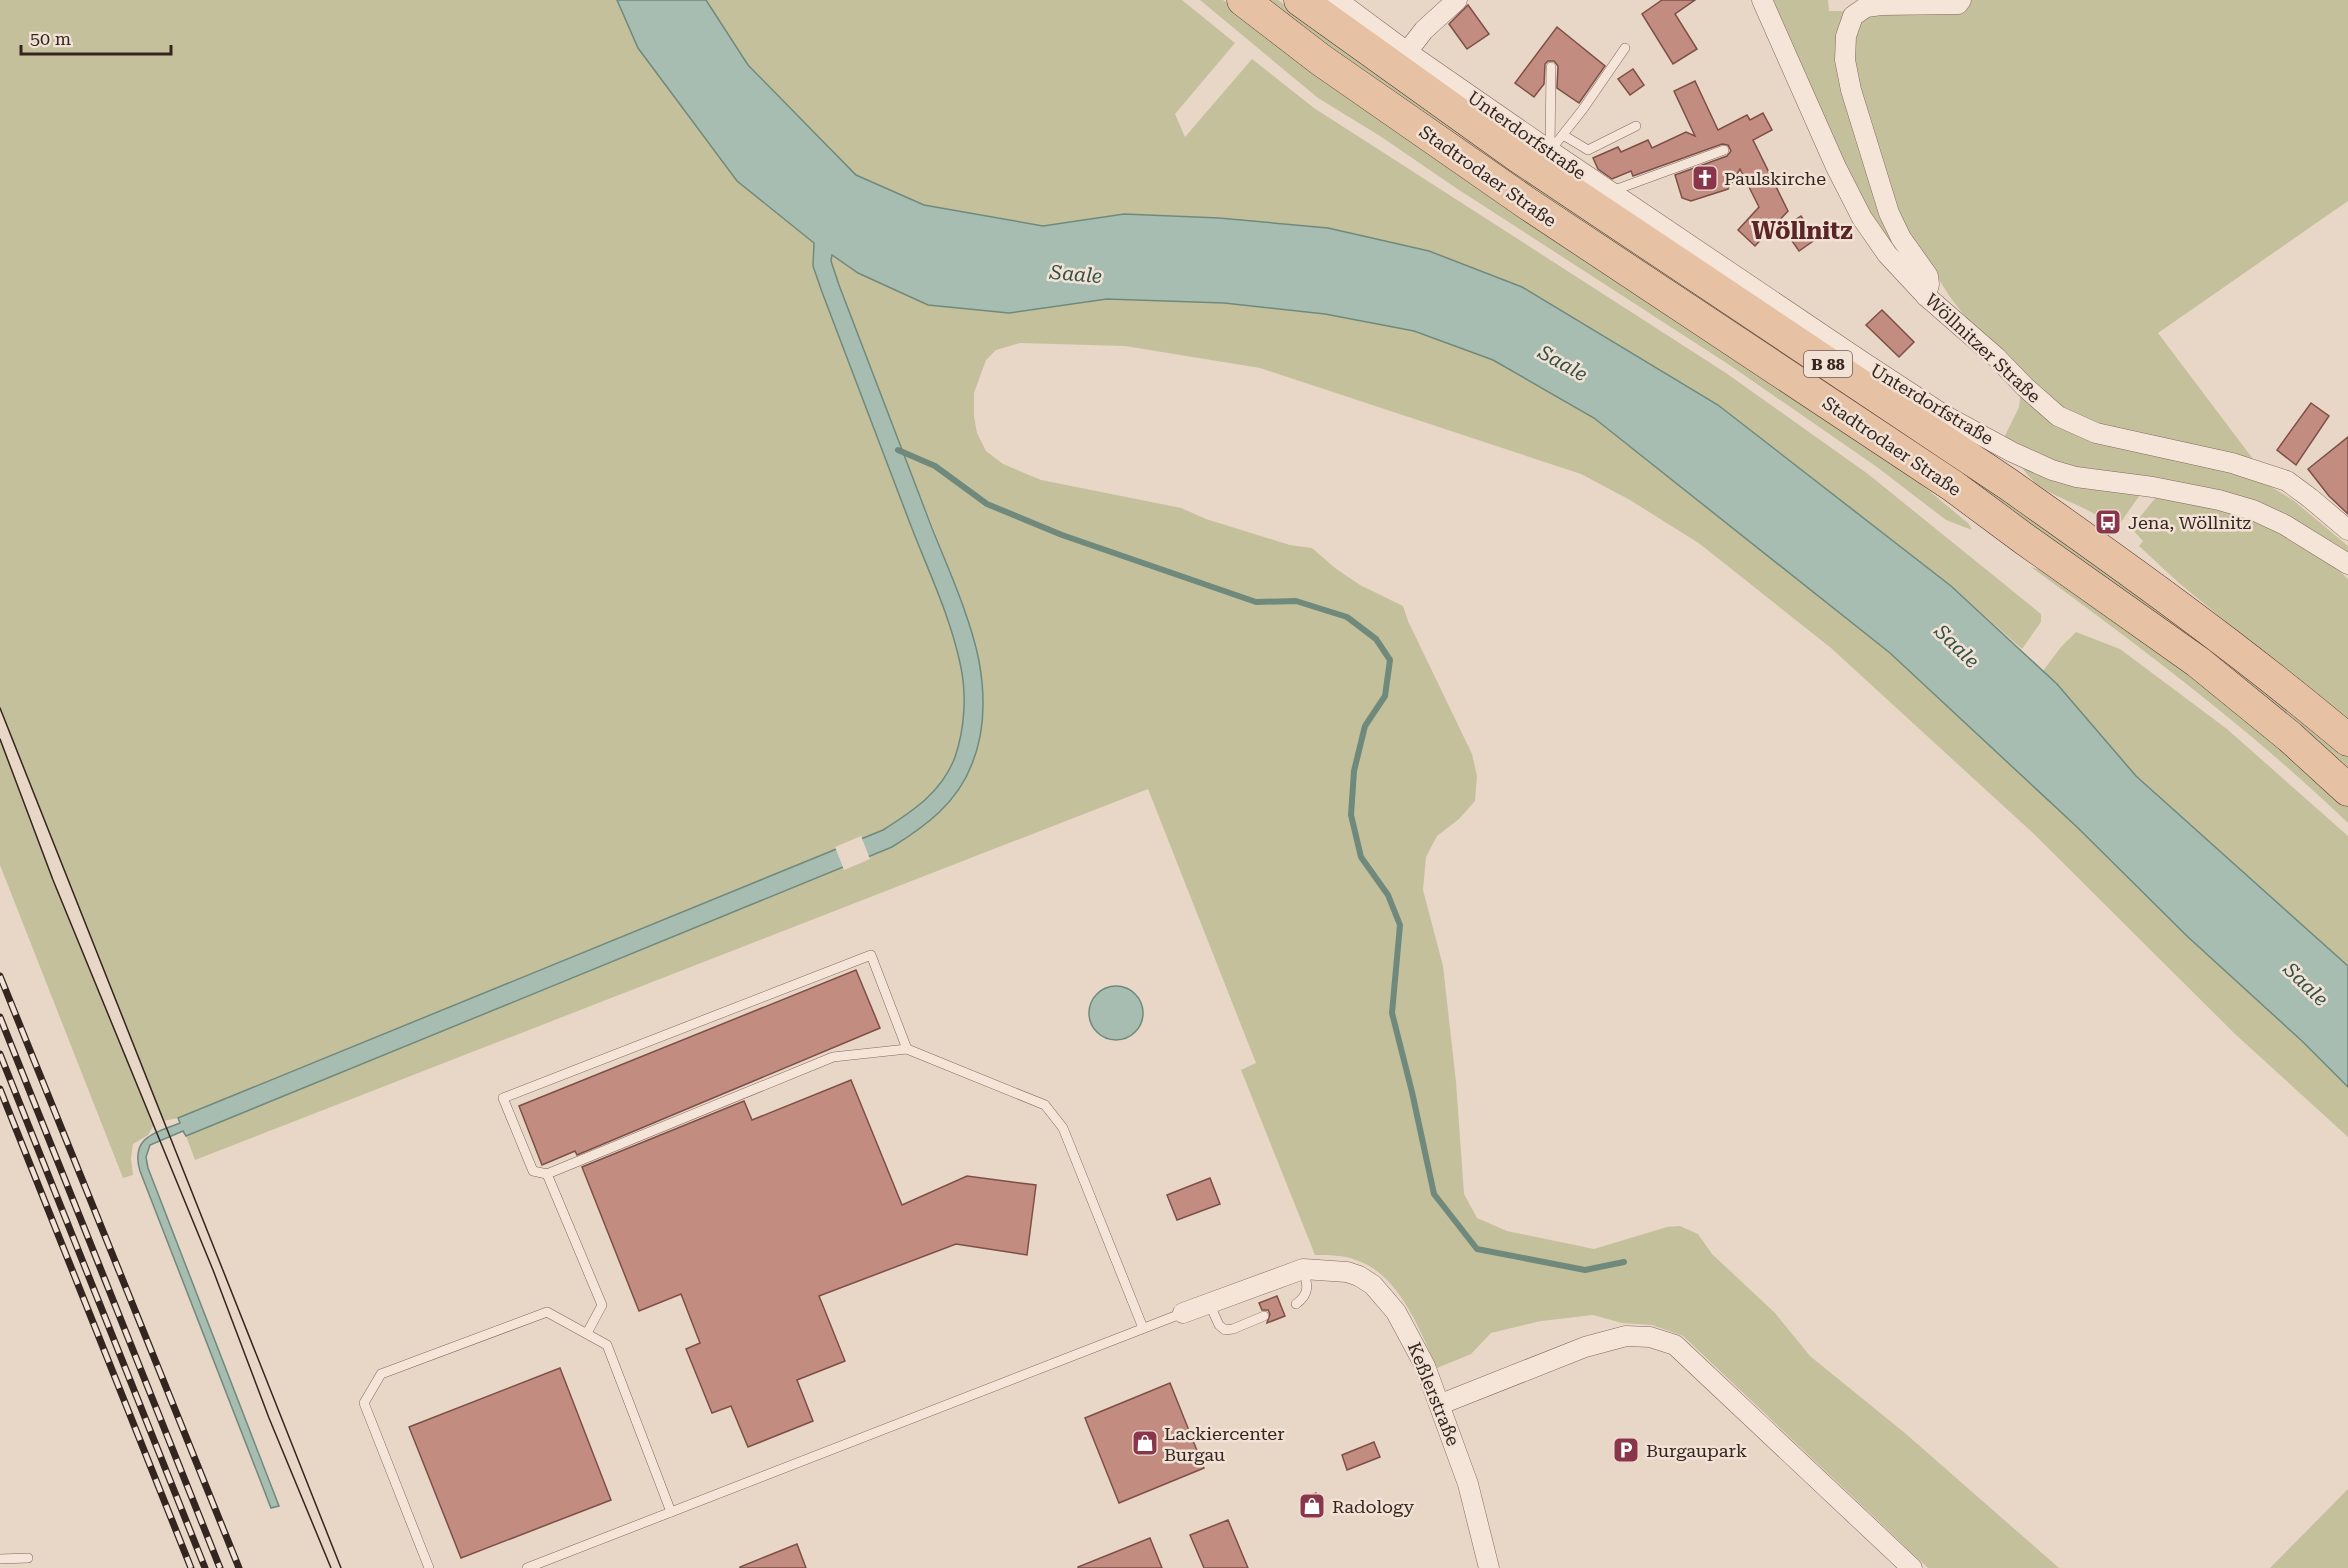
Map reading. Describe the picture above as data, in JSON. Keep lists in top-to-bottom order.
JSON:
{
  "streets": {
    "main road": ["Stadtrodaer Straße", "B 88"],
    "street": ["Unterdorfstraße", "Wöllnitzer Straße", "Keßlerstraße"]
  },
  "districts": ["Wöllnitz"],
  "water": ["Saale"],
  "places": {
    "church": ["Paulskirche"],
    "bus stop": ["Jena, Wöllnitz"],
    "shop": ["Lackiercenter Burgau", "Radology"],
    "parking": ["Burgaupark"]
  },
  "scale_bar": "50 m"
}
